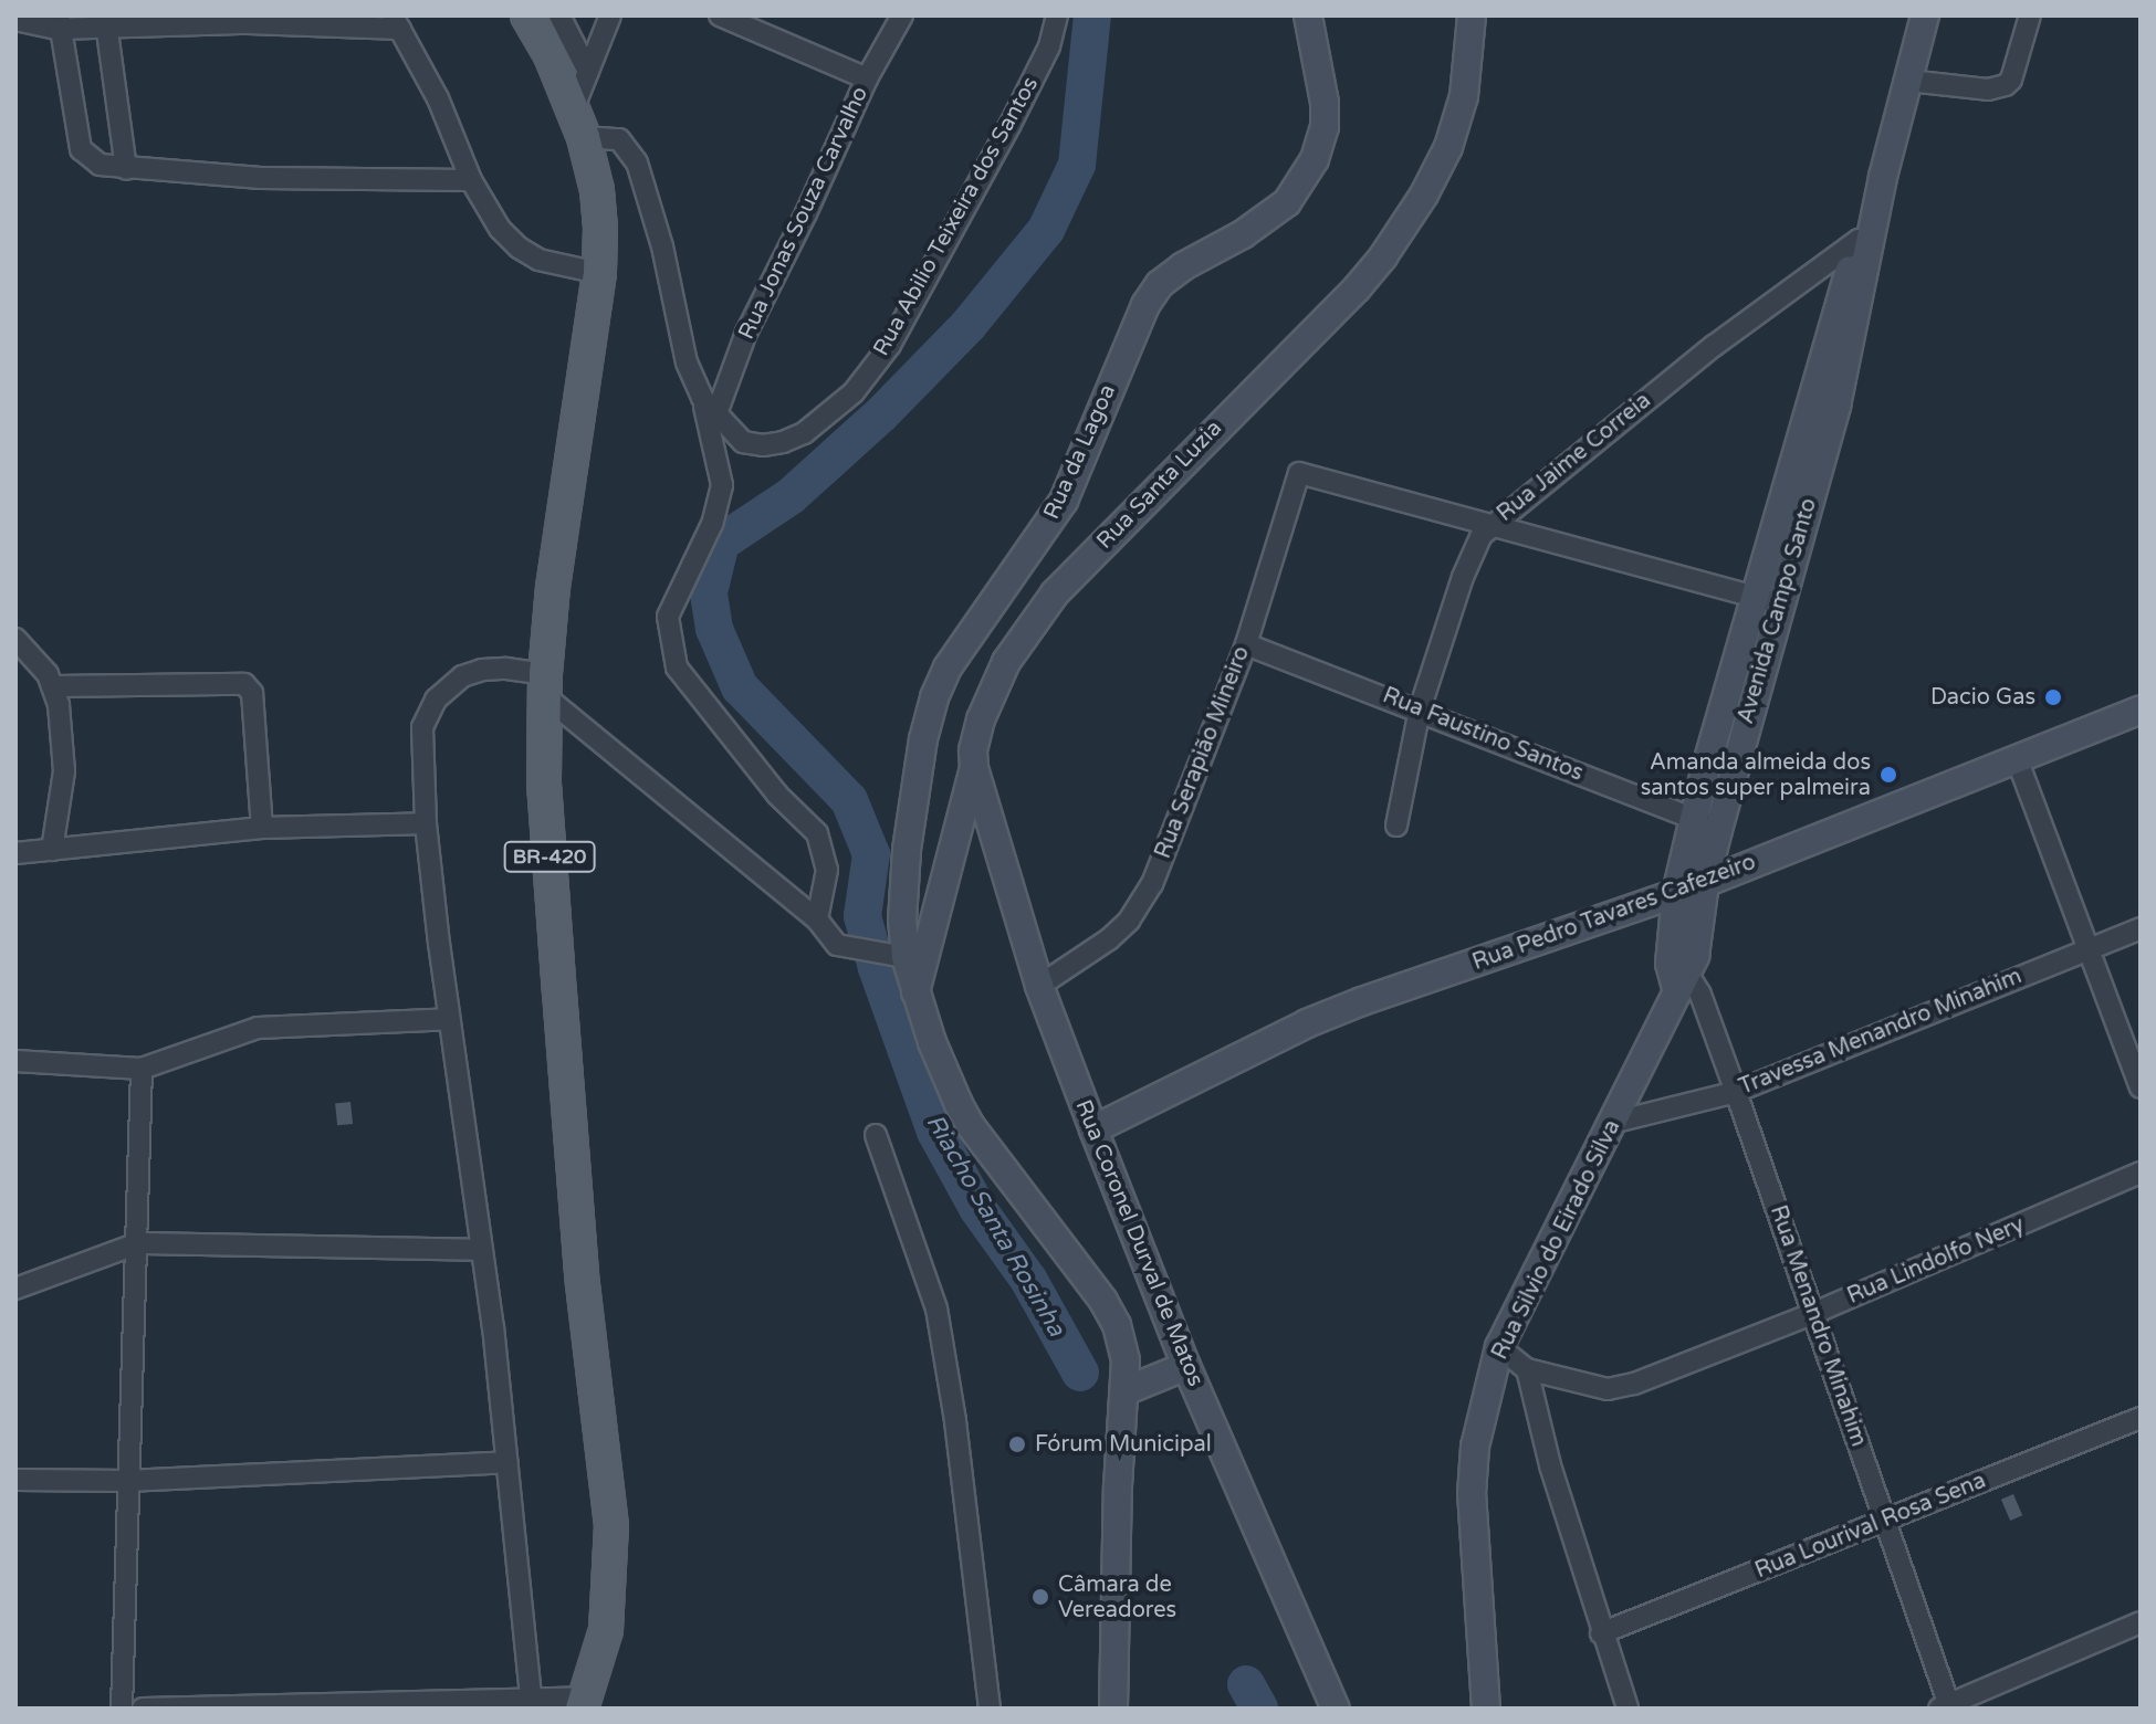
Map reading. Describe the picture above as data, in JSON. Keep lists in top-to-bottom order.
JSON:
{
  "streets": {
    "main road": ["BR-420"],
    "street": [
      "Rua Jonas Souza Carvalho",
      "Rua Abilio Teixeira dos Santos",
      "Rua da Lagoa",
      "Rua Jaime Correia",
      "Rua Santa Luzia",
      "Avenida Campo Santo",
      "Rua Faustino Santos",
      "Rua Serapião Mineiro",
      "Rua Pedro Tavares Cafezeiro",
      "Travessa Menandro Minahim",
      "Rua Silvio do Eirado Silva",
      "Rua Coronel Durval de Matos",
      "Rua Lindolfo Nery",
      "Rua Menandro Minahim",
      "Rua Lourival Rosa Sena"
    ]
  },
  "crossings": [
    ["Rua Jonas Souza Carvalho", "Rua Abilio Teixeira dos Santos"],
    ["Rua da Lagoa", "Rua Santa Luzia"],
    ["Rua Jaime Correia", "Avenida Campo Santo"],
    ["Rua Jaime Correia", "Rua Faustino Santos"],
    ["Rua Jaime Correia", "Rua Serapião Mineiro"],
    ["Rua Santa Luzia", "Rua Coronel Durval de Matos"],
    ["Avenida Campo Santo", "Rua Faustino Santos"],
    ["Avenida Campo Santo", "Rua Pedro Tavares Cafezeiro"],
    ["Avenida Campo Santo", "Rua Silvio do Eirado Silva"],
    ["Avenida Campo Santo", "Rua Menandro Minahim"],
    ["Rua Faustino Santos", "Rua Serapião Mineiro"],
    ["Rua Serapião Mineiro", "Rua Coronel Durval de Matos"],
    ["Rua Pedro Tavares Cafezeiro", "Rua Coronel Durval de Matos"],
    ["Travessa Menandro Minahim", "Rua Silvio do Eirado Silva"],
    ["Travessa Menandro Minahim", "Rua Menandro Minahim"],
    ["Rua Silvio do Eirado Silva", "Rua Menandro Minahim"],
    ["Rua Lindolfo Nery", "Rua Menandro Minahim"],
    ["Rua Menandro Minahim", "Rua Lourival Rosa Sena"]
  ],
  "water": ["Riacho Santa Rosinha"],
  "places": [
    "Dacio Gas",
    "Amanda almeida dos santos super palmeira",
    "Fórum Municipal",
    "Câmara de Vereadores"
  ]
}
